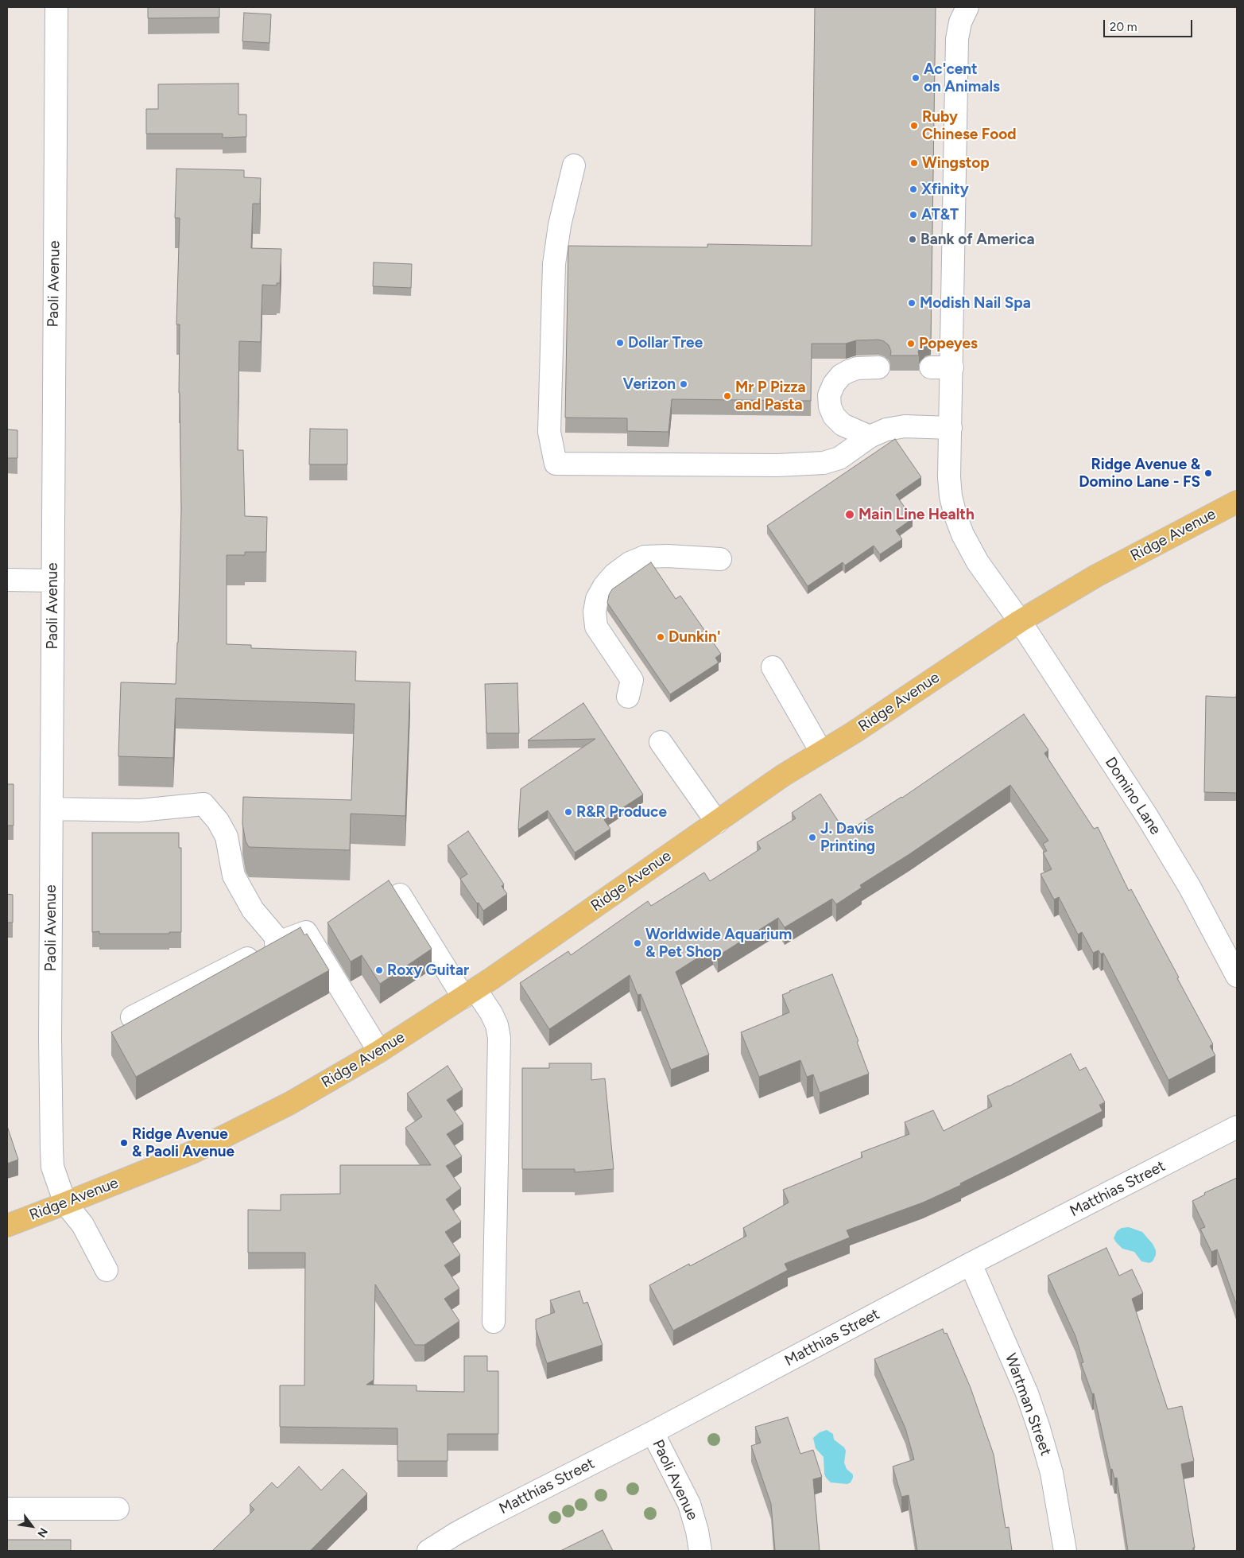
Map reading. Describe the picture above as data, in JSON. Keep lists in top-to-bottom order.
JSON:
{
  "streets": {
    "main road": ["Ridge Avenue"],
    "street": [
      "Paoli Avenue",
      "Domino Lane",
      "Matthias Street",
      "Wartman Street"
    ]
  },
  "crossings": [
    ["Paoli Avenue", "Ridge Avenue"],
    ["Paoli Avenue", "Matthias Street"],
    ["Ridge Avenue", "Domino Lane"],
    ["Matthias Street", "Wartman Street"]
  ],
  "places": [
    "Ac'cent on Animals",
    "Ruby Chinese Food",
    "Wingstop",
    "Xfinity",
    "AT&T",
    "Bank of America",
    "Modish Nail Spa",
    "Dollar Tree",
    "Popeyes",
    "Verizon",
    "Mr P Pizza and Pasta",
    "Ridge Avenue & Domino Lane - FS",
    "Main Line Health",
    "Dunkin'",
    "R&R Produce",
    "J. Davis Printing",
    "Worldwide Aquarium & Pet Shop",
    "Roxy Guitar",
    "Ridge Avenue & Paoli Avenue"
  ],
  "scale_bar": "20 m",
  "north": "bottom right"
}
